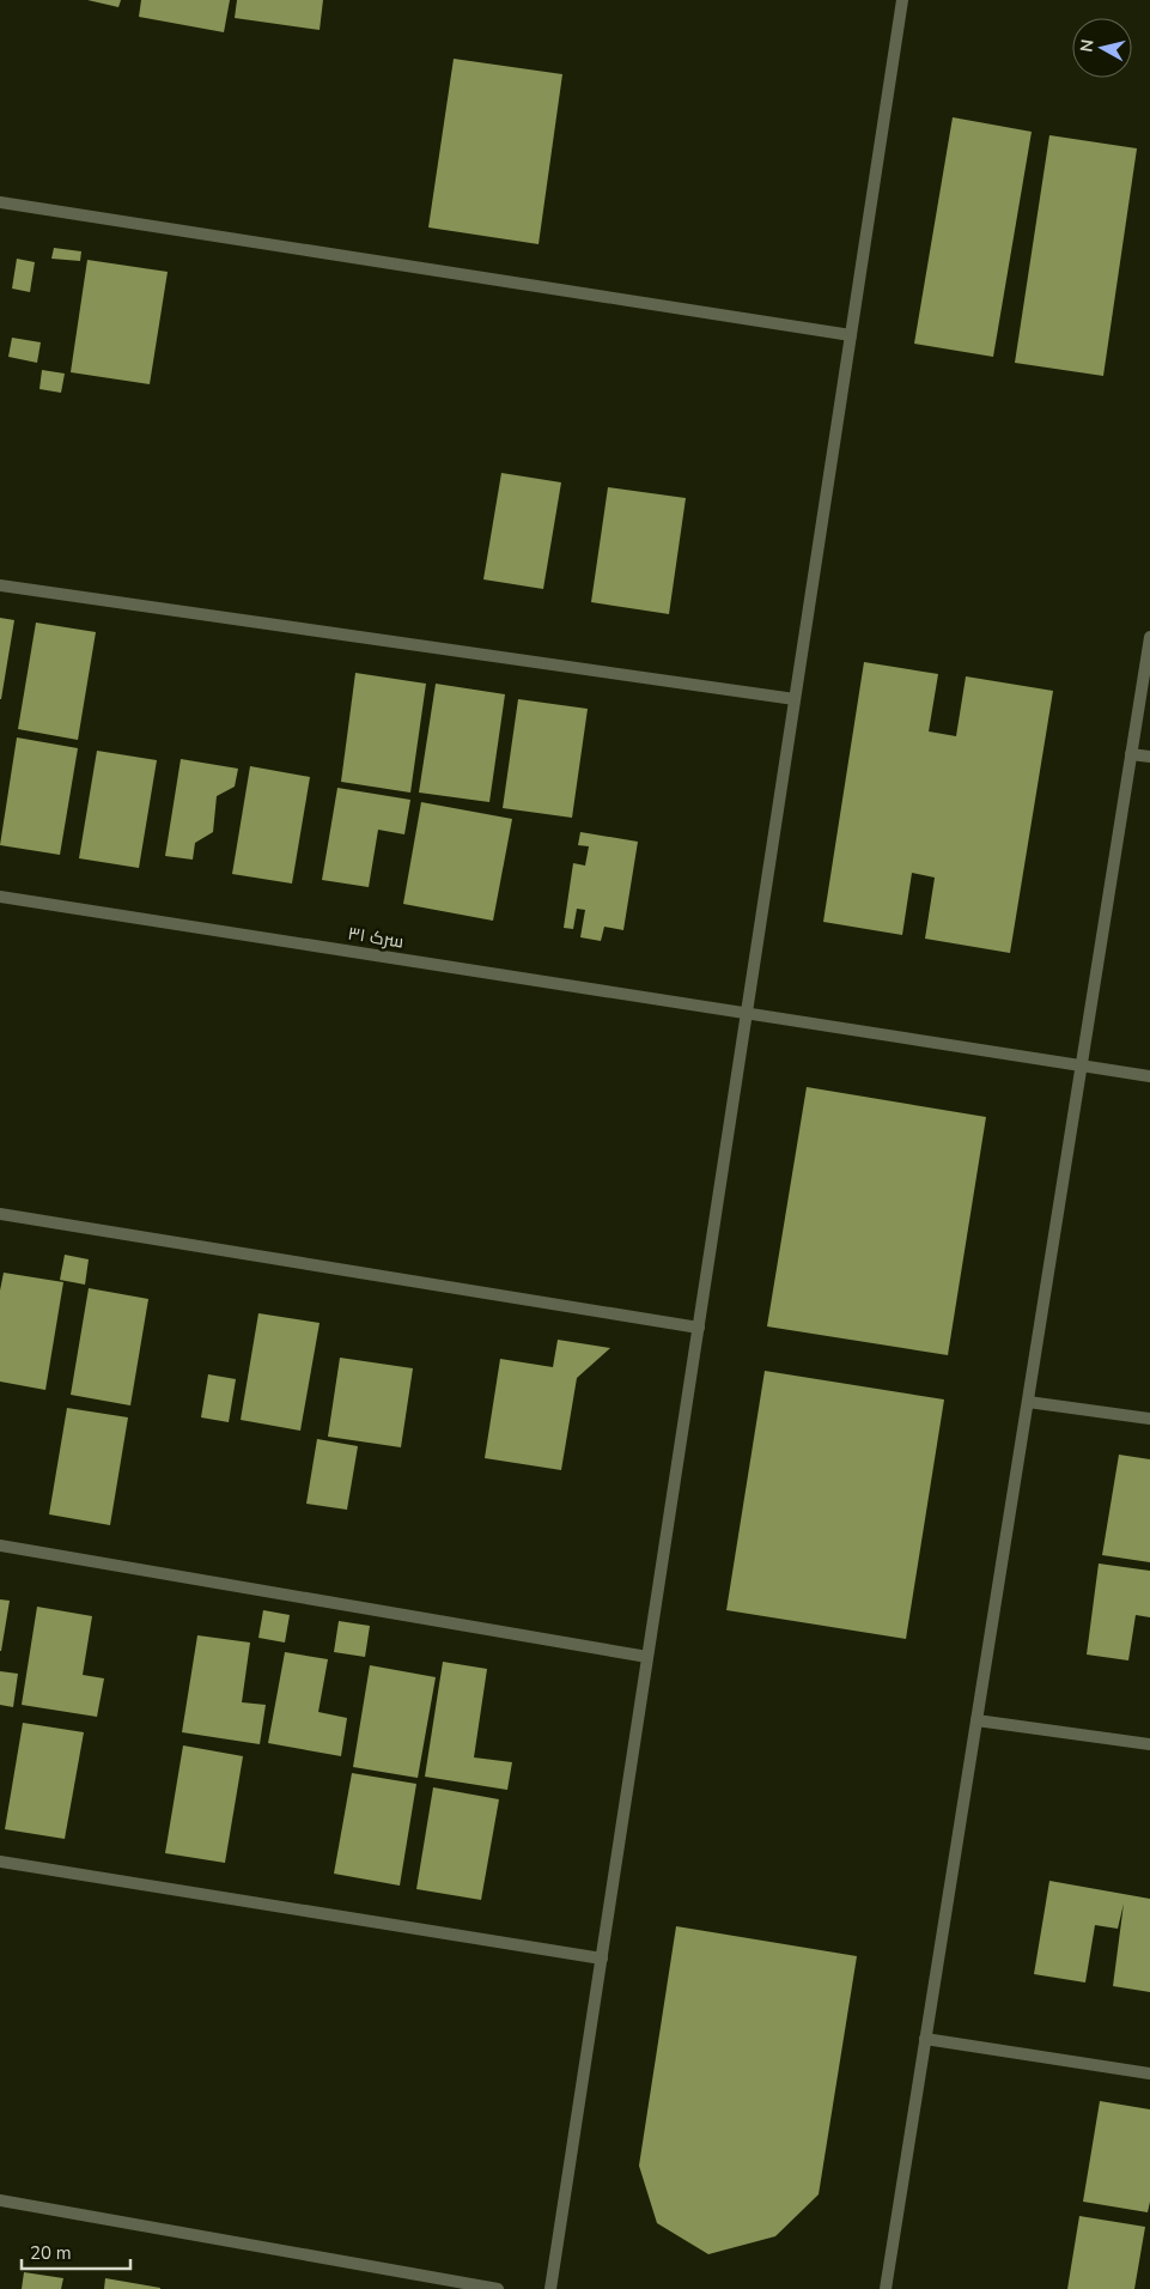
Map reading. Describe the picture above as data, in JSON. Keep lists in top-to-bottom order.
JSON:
{
  "streets": {
    "street": ["سرک ۳۱"]
  },
  "scale_bar": "20 m",
  "north": "left"
}
